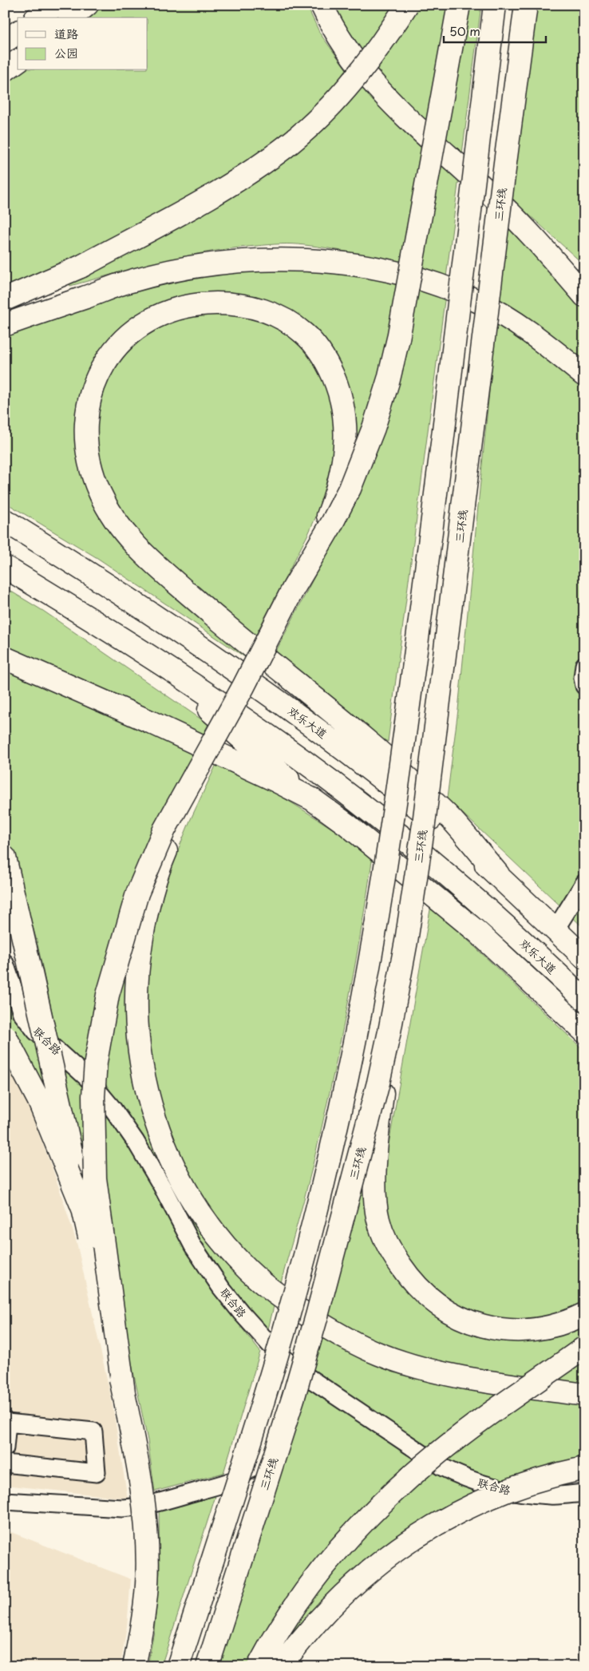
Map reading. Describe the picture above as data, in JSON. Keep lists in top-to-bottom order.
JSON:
{
  "streets": {
    "highway": ["三环线", "欢乐大道"],
    "street": ["联合路"]
  },
  "legend": ["道路", "公园"],
  "scale_bar": "50 m"
}
